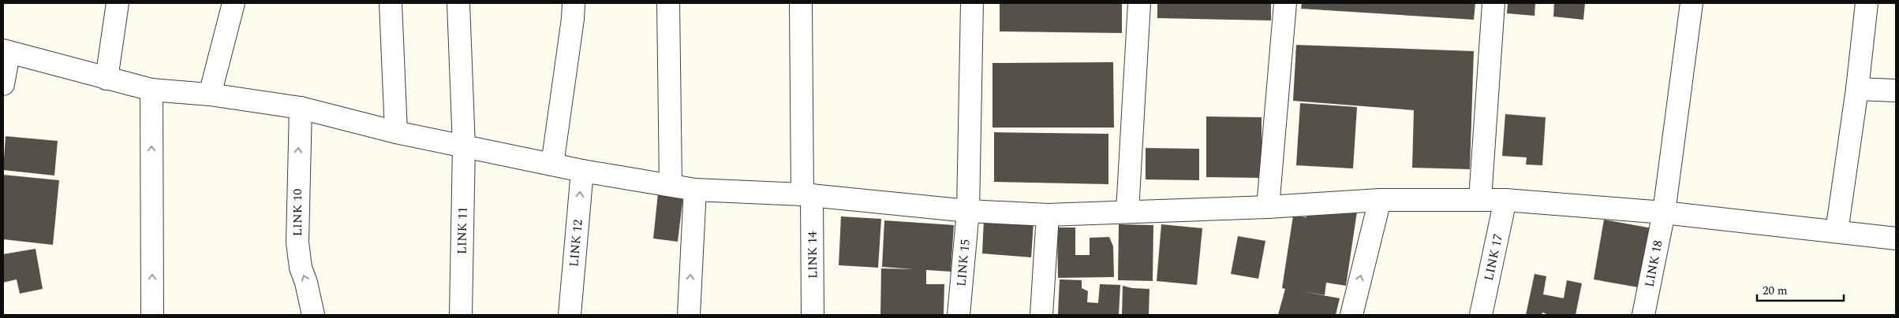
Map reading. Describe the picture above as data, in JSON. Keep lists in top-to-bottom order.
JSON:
{
  "streets": {
    "street": [
      "LINK 10",
      "LINK 11",
      "LINK 12",
      "LINK 14",
      "LINK 17",
      "LINK 15",
      "LINK 18"
    ]
  },
  "scale_bar": "20 m"
}
